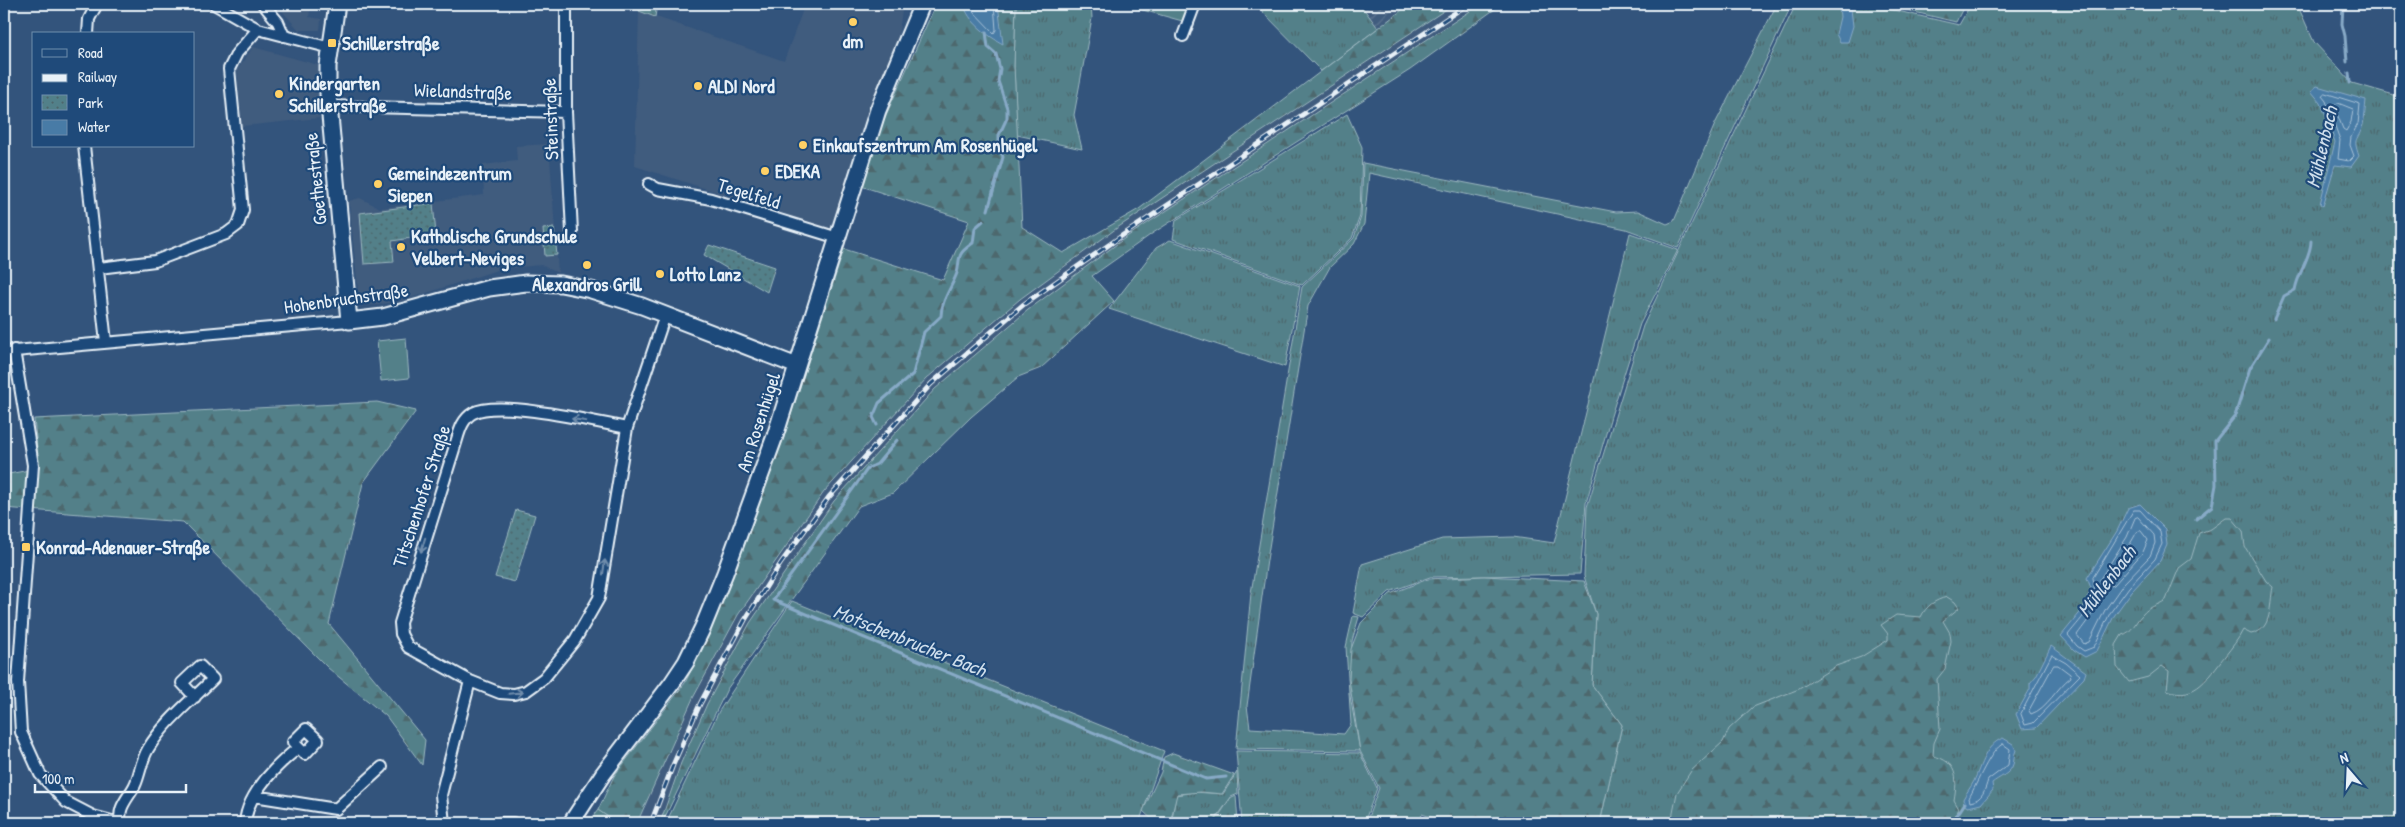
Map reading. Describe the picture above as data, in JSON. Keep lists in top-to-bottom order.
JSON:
{
  "streets": {
    "street": [
      "Wielandstraße",
      "Steinstraße",
      "Goethestraße",
      "Tegelfeld",
      "Hohenbruchstraße",
      "Am Rosenhügel",
      "Titschenhofer Straße"
    ]
  },
  "crossings": [
    ["Wielandstraße", "Steinstraße"],
    ["Wielandstraße", "Goethestraße"],
    ["Goethestraße", "Hohenbruchstraße"],
    ["Tegelfeld", "Am Rosenhügel"],
    ["Hohenbruchstraße", "Am Rosenhügel"],
    ["Hohenbruchstraße", "Titschenhofer Straße"]
  ],
  "water": ["Mühlenbach", "Motschenbrucher Bach"],
  "places": {
    "other": [
      "dm",
      "ALDI Nord",
      "Kindergarten Schillerstraße",
      "Einkaufszentrum Am Rosenhügel",
      "EDEKA",
      "Gemeindezentrum Siepen",
      "Katholische Grundschule Velbert-Neviges",
      "Alexandros Grill",
      "Lotto Lanz"
    ],
    "transit": ["Schillerstraße", "Konrad-Adenauer-Straße"]
  },
  "legend": [
    "Road",
    "Railway",
    "Park",
    "Water"
  ],
  "scale_bar": "100 m",
  "north": "top"
}
